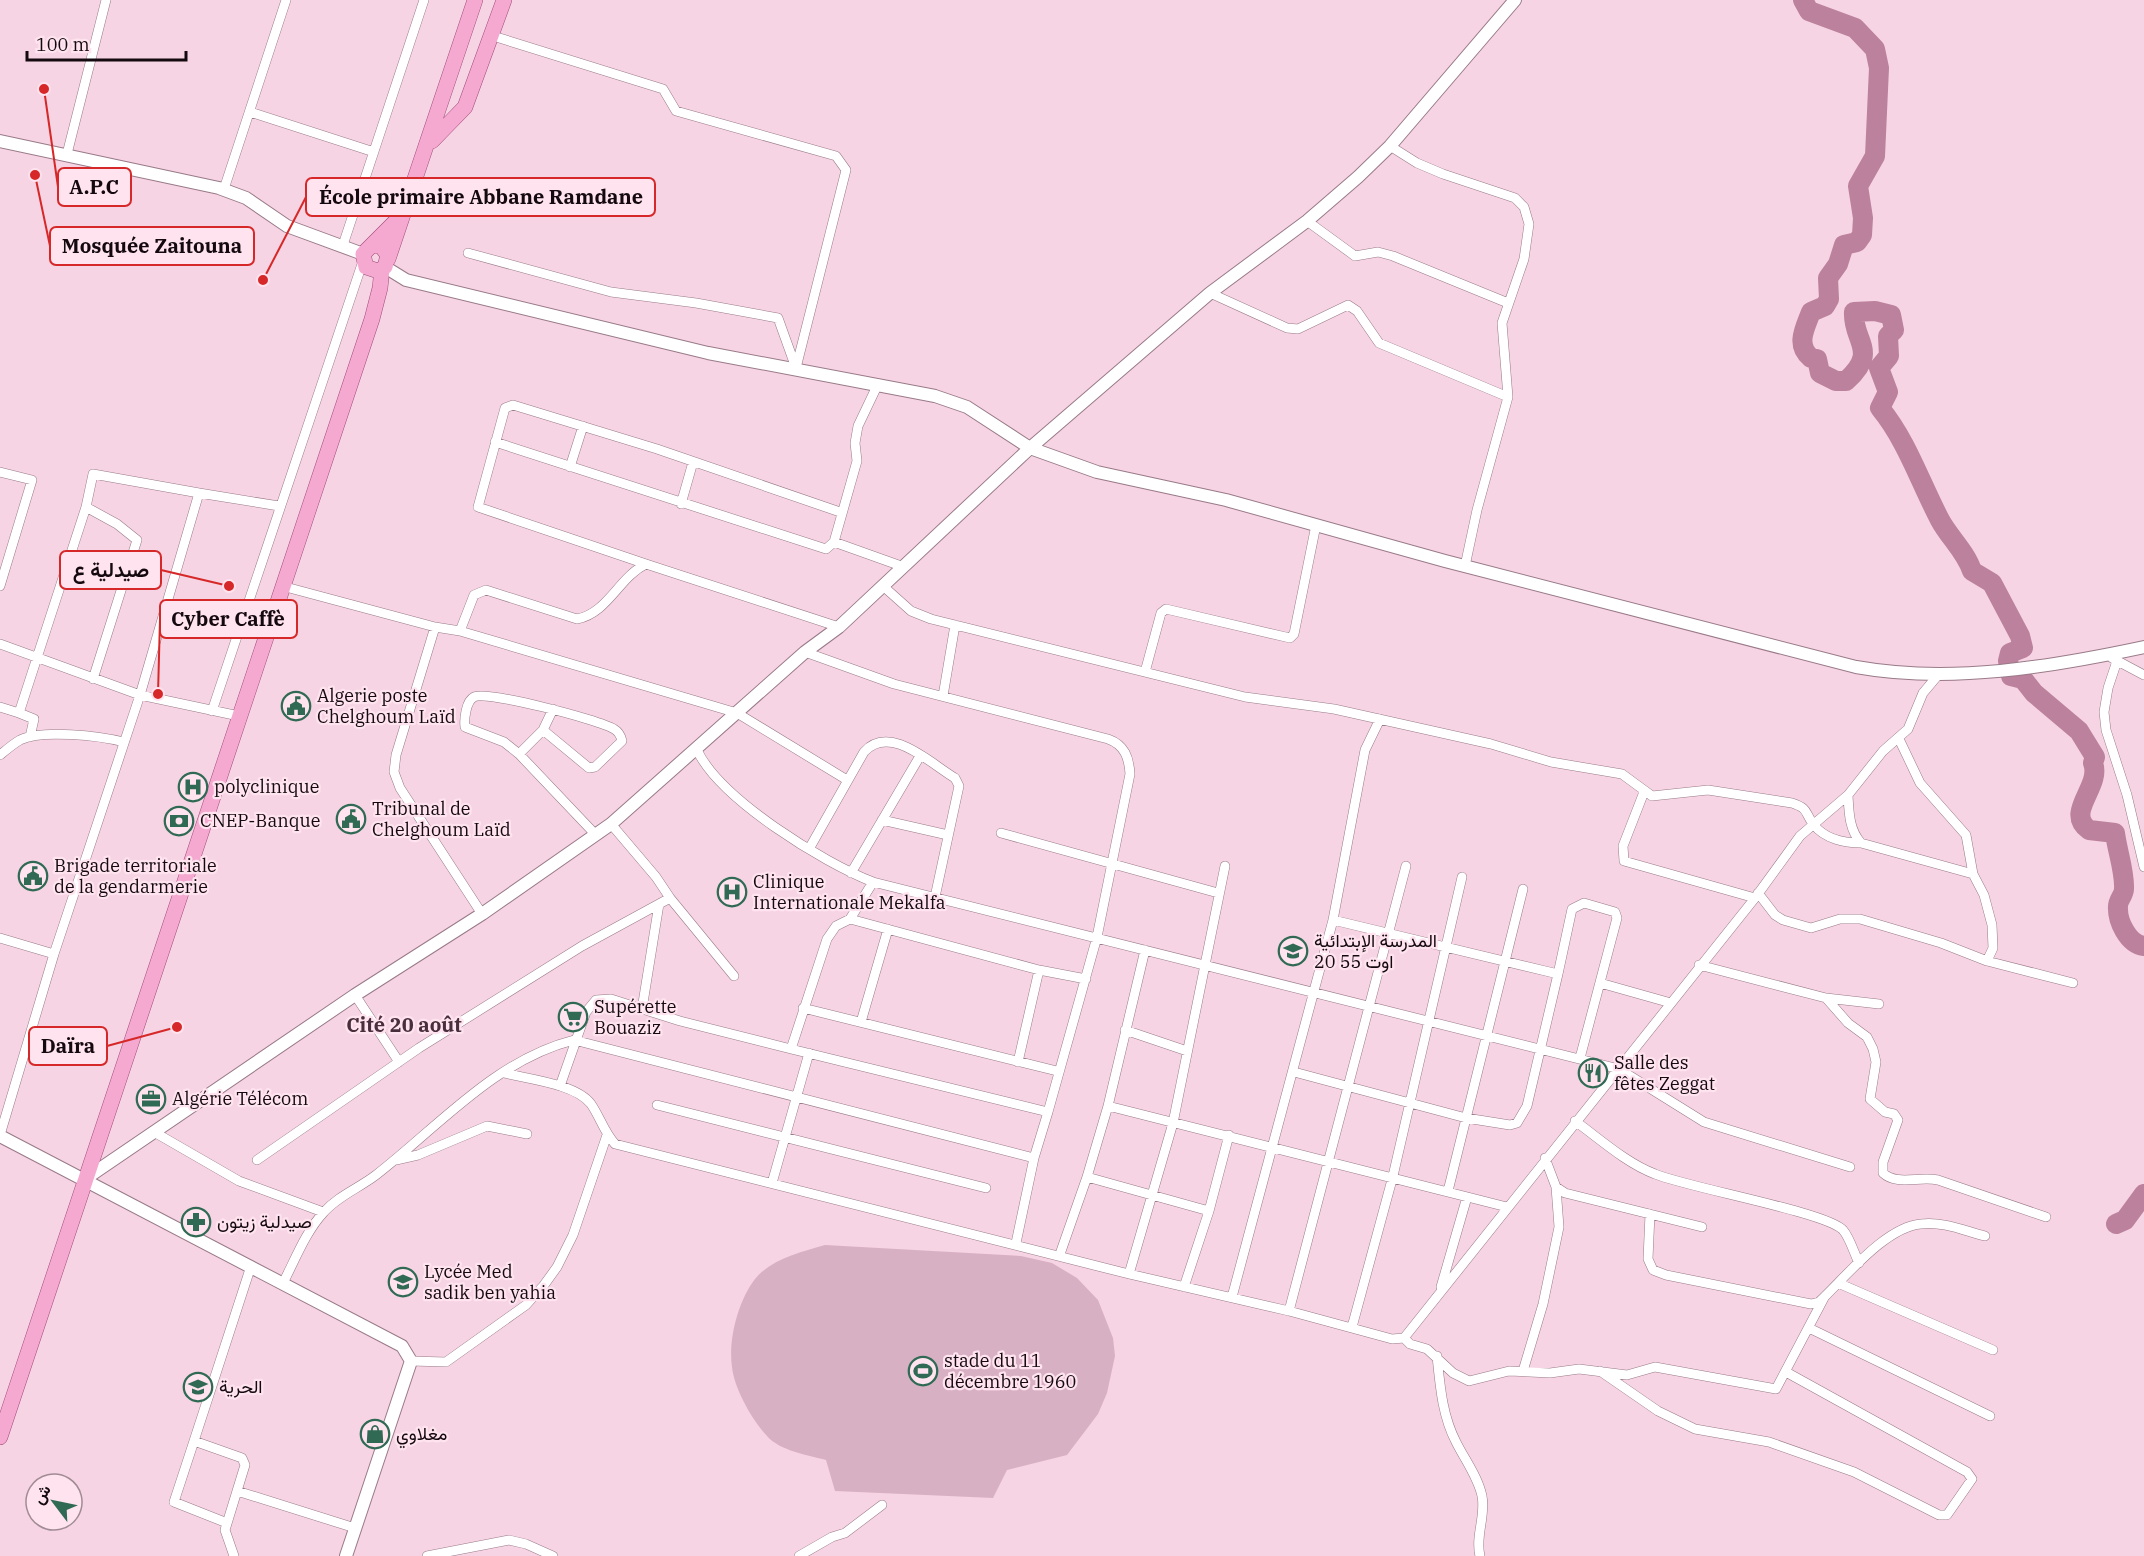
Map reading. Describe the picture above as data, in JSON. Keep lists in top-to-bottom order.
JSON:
{
  "districts": ["Cité 20 août"],
  "places": {
    "other": [
      "A.P.C",
      "Mosquée Zaitouna",
      "École primaire Abbane Ramdane",
      "صيدلية ع",
      "Cyber Caffè",
      "Daïra"
    ],
    "public building": ["Algerie poste Chelghoum Laïd", "Tribunal de Chelghoum Laïd", "Brigade territoriale de la gendarmerie"],
    "hospital": ["polyclinique", "Clinique Internationale Mekalfa"],
    "bank": ["CNEP-Banque"],
    "school or university": ["المدرسة الإبتدائية 20 اوت 55", "Lycée Med sadik ben yahia", "الحرية"],
    "supermarket": ["Supérette Bouaziz"],
    "restaurant": ["Salle des fêtes Zeggat"],
    "office": ["Algérie Télécom"],
    "pharmacy": ["صيدلية زيتون"],
    "sports": ["stade du 11 décembre 1960"],
    "shop": ["مغلاوي"]
  },
  "scale_bar": "100 m",
  "north": "top left"
}
